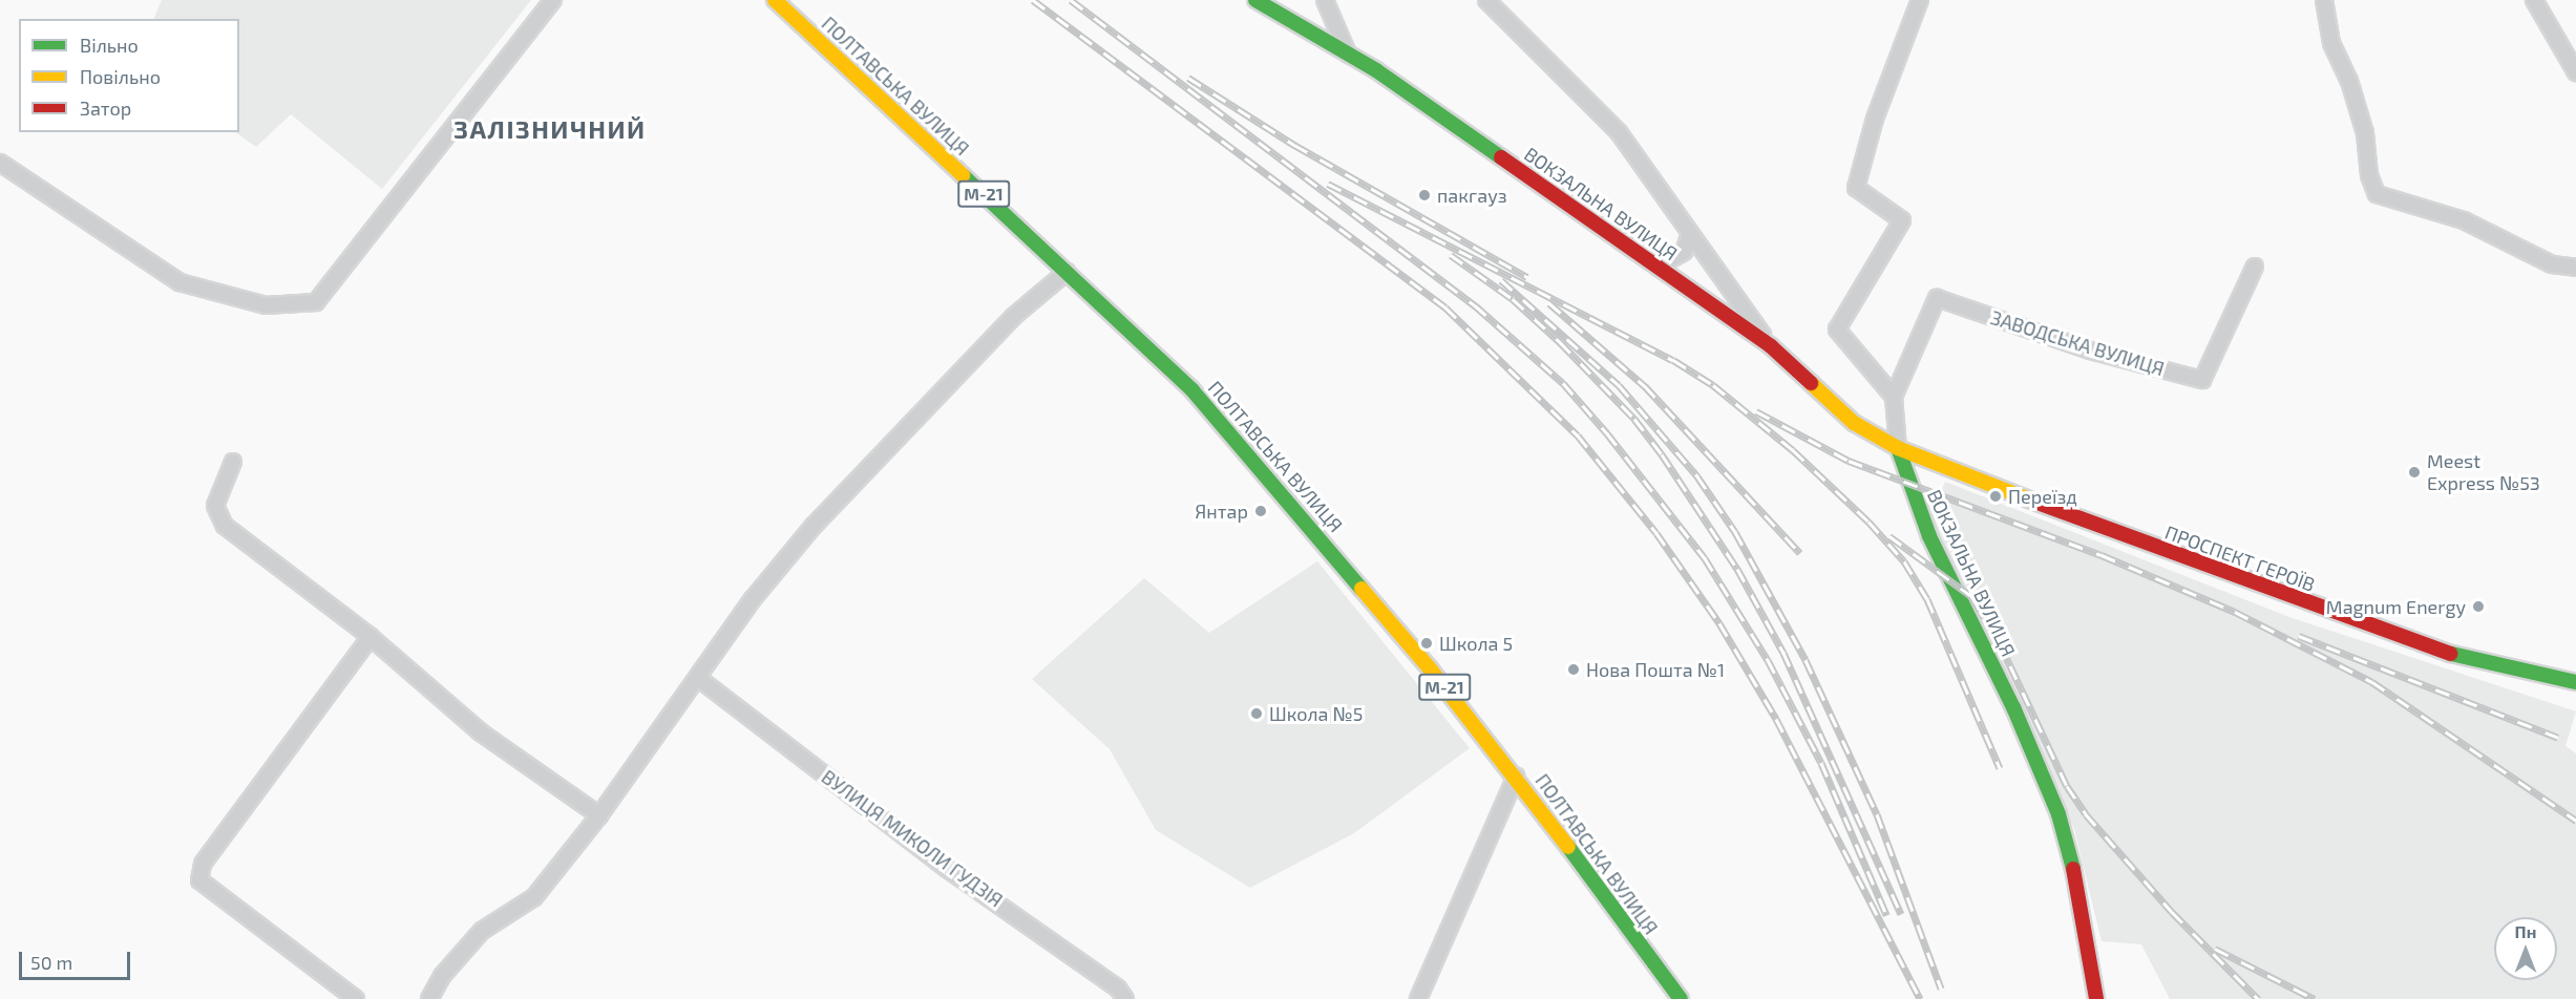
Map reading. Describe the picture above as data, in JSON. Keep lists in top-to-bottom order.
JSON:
{
  "streets": {
    "main road": [
      "ПОЛТАВСЬКА ВУЛИЦЯ",
      "М-21",
      "ВОКЗАЛЬНА ВУЛИЦЯ",
      "ПРОСПЕКТ ГЕРОЇВ"
    ],
    "street": ["ЗАВОДСЬКА ВУЛИЦЯ", "ВУЛИЦЯ МИКОЛИ ГУДЗІЯ"]
  },
  "crossings": [
    ["ВОКЗАЛЬНА ВУЛИЦЯ", "ПРОСПЕКТ ГЕРОЇВ"]
  ],
  "districts": ["ЗАЛІЗНИЧНИЙ"],
  "places": [
    "пакгауз",
    "Meest Express №53",
    "Переїзд",
    "Янтар",
    "Magnum Energy",
    "Школа 5",
    "Нова Пошта №1",
    "Школа №5"
  ],
  "legend": ["Вільно", "Повільно", "Затор"],
  "scale_bar": "50 m",
  "north": "top"
}
